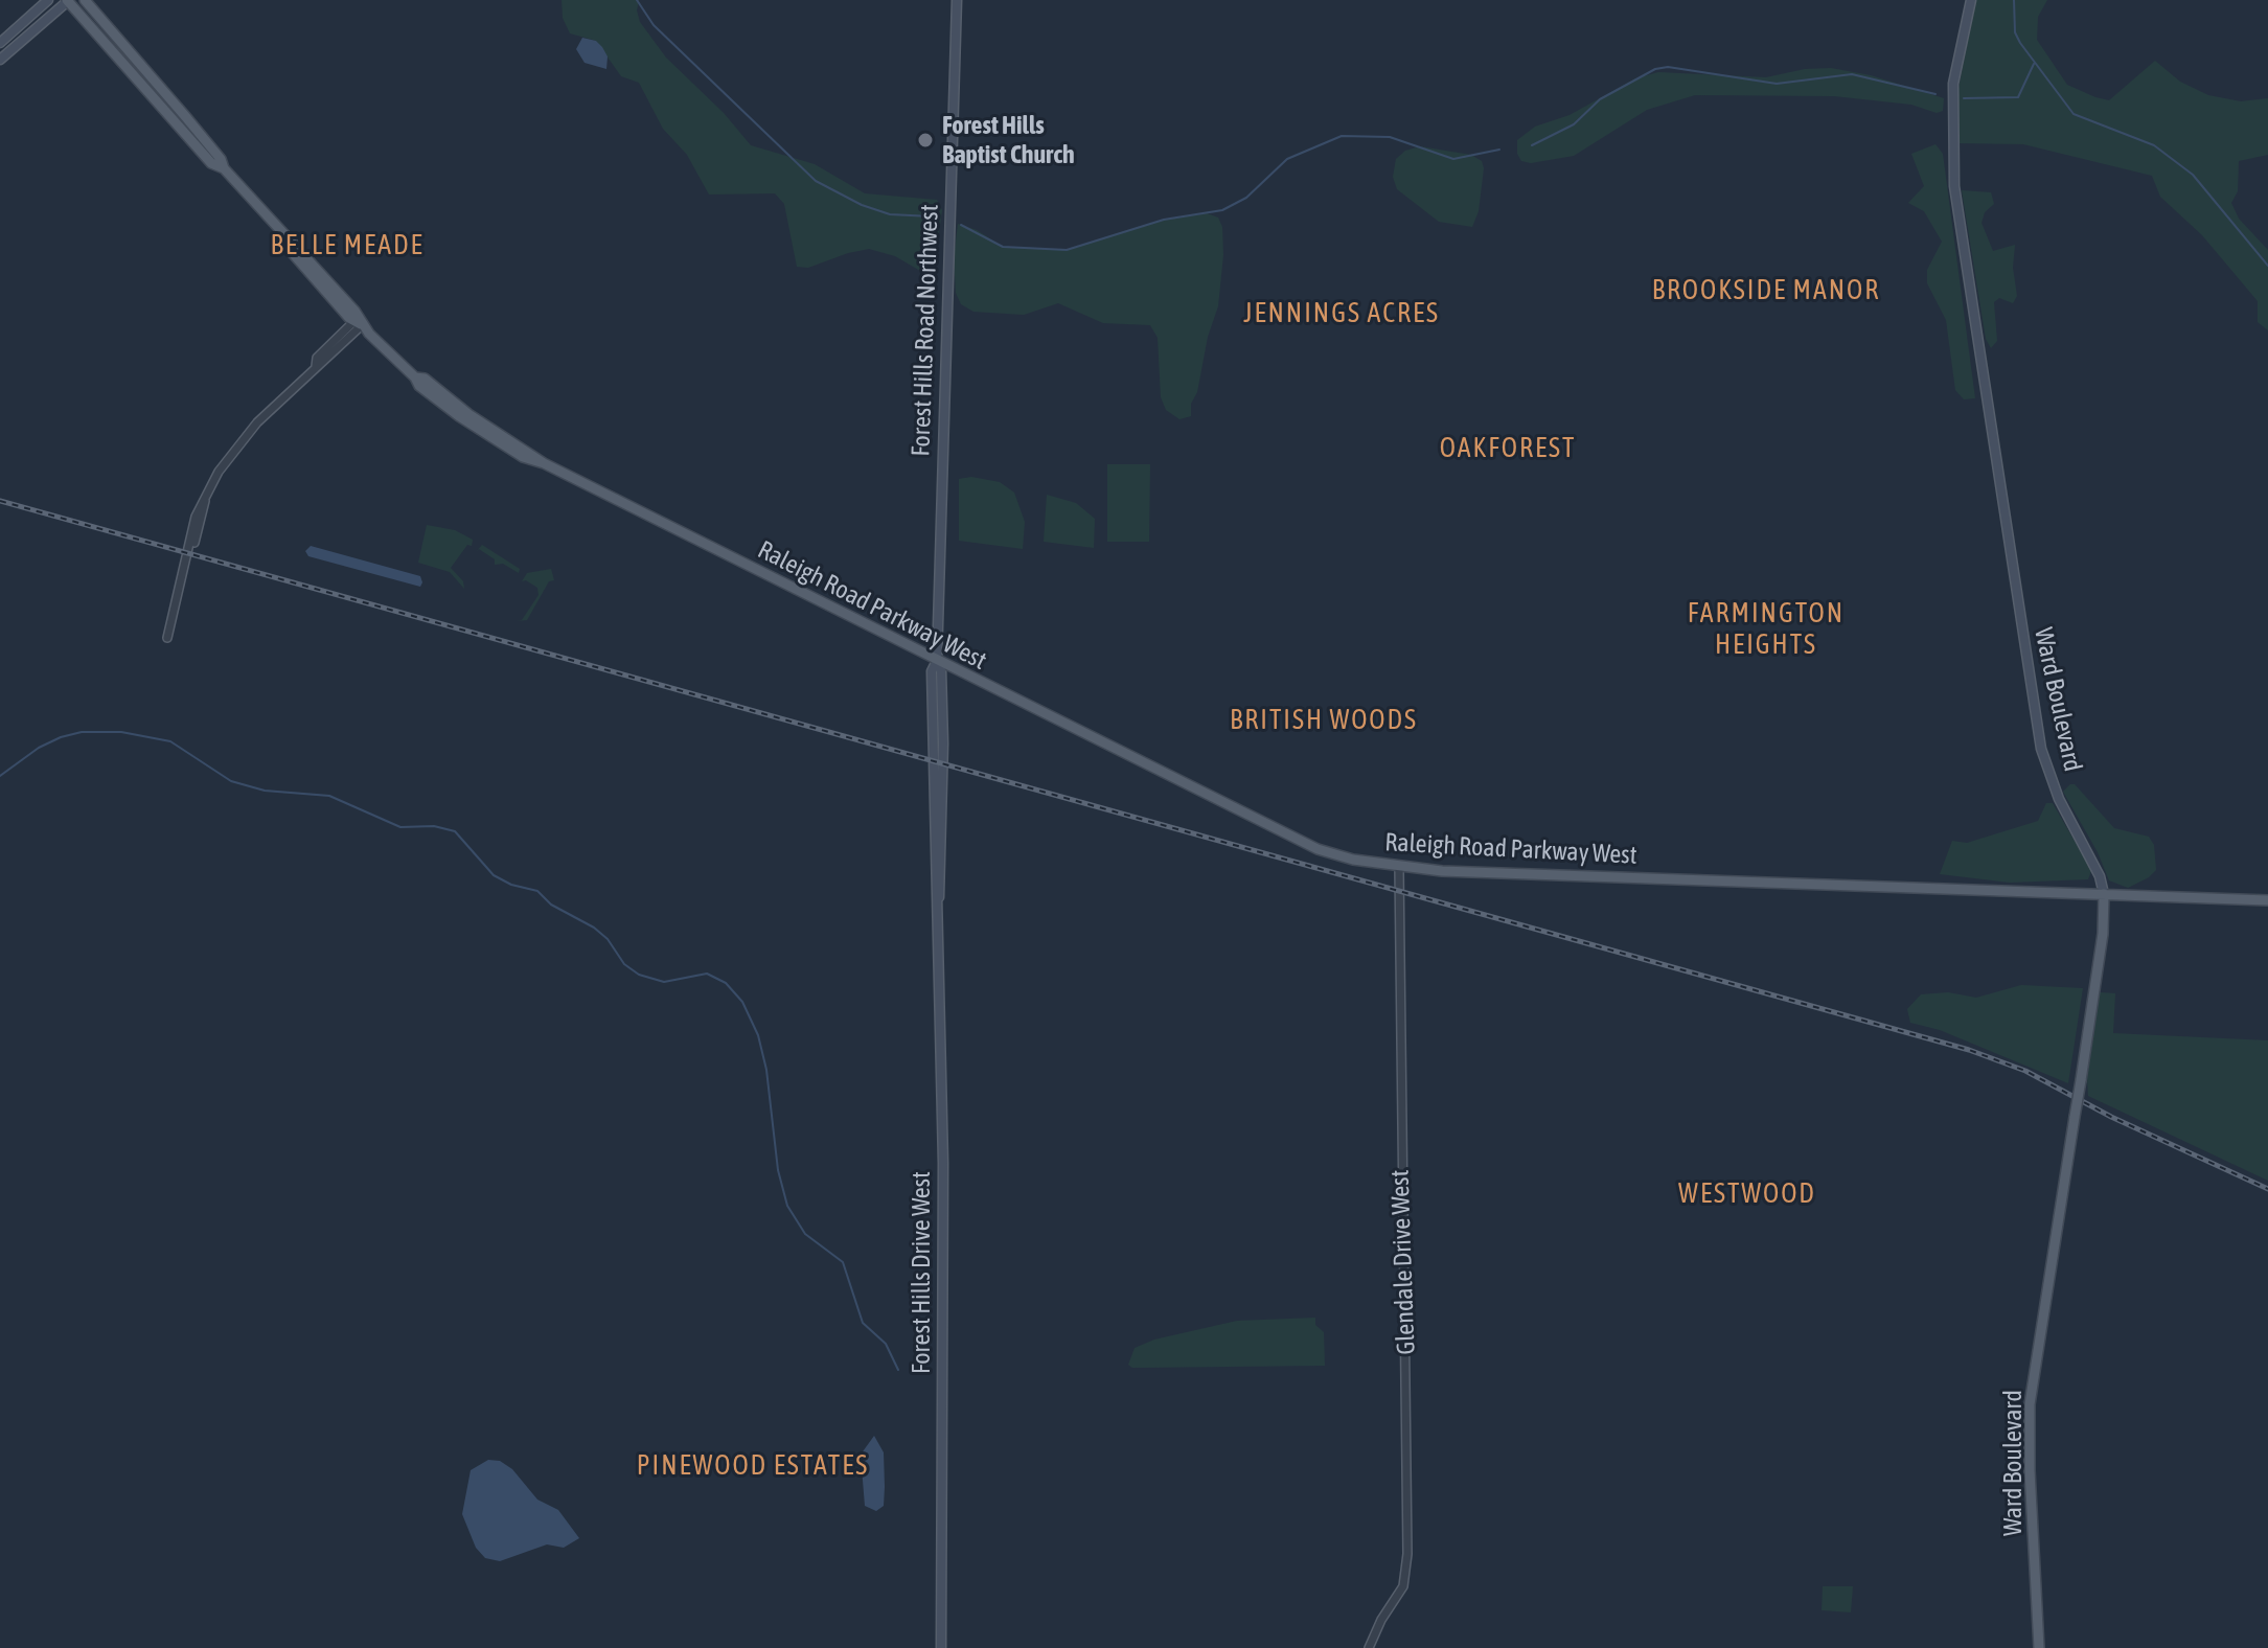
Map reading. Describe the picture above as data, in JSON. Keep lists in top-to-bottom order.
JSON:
{
  "streets": {
    "main road": [
      "Forest Hills Road Northwest",
      "Raleigh Road Parkway West",
      "Ward Boulevard",
      "Forest Hills Drive West"
    ],
    "street": ["Glendale Drive West"]
  },
  "crossings": [
    ["Forest Hills Road Northwest", "Raleigh Road Parkway West"],
    ["Forest Hills Road Northwest", "Forest Hills Drive West"],
    ["Raleigh Road Parkway West", "Ward Boulevard"],
    ["Raleigh Road Parkway West", "Glendale Drive West"],
    ["Raleigh Road Parkway West", "Forest Hills Drive West"]
  ],
  "districts": [
    "BELLE MEADE",
    "BROOKSIDE MANOR",
    "JENNINGS ACRES",
    "OAKFOREST",
    "FARMINGTON HEIGHTS",
    "BRITISH WOODS",
    "WESTWOOD",
    "PINEWOOD ESTATES"
  ],
  "places": ["Forest Hills Baptist Church"]
}
